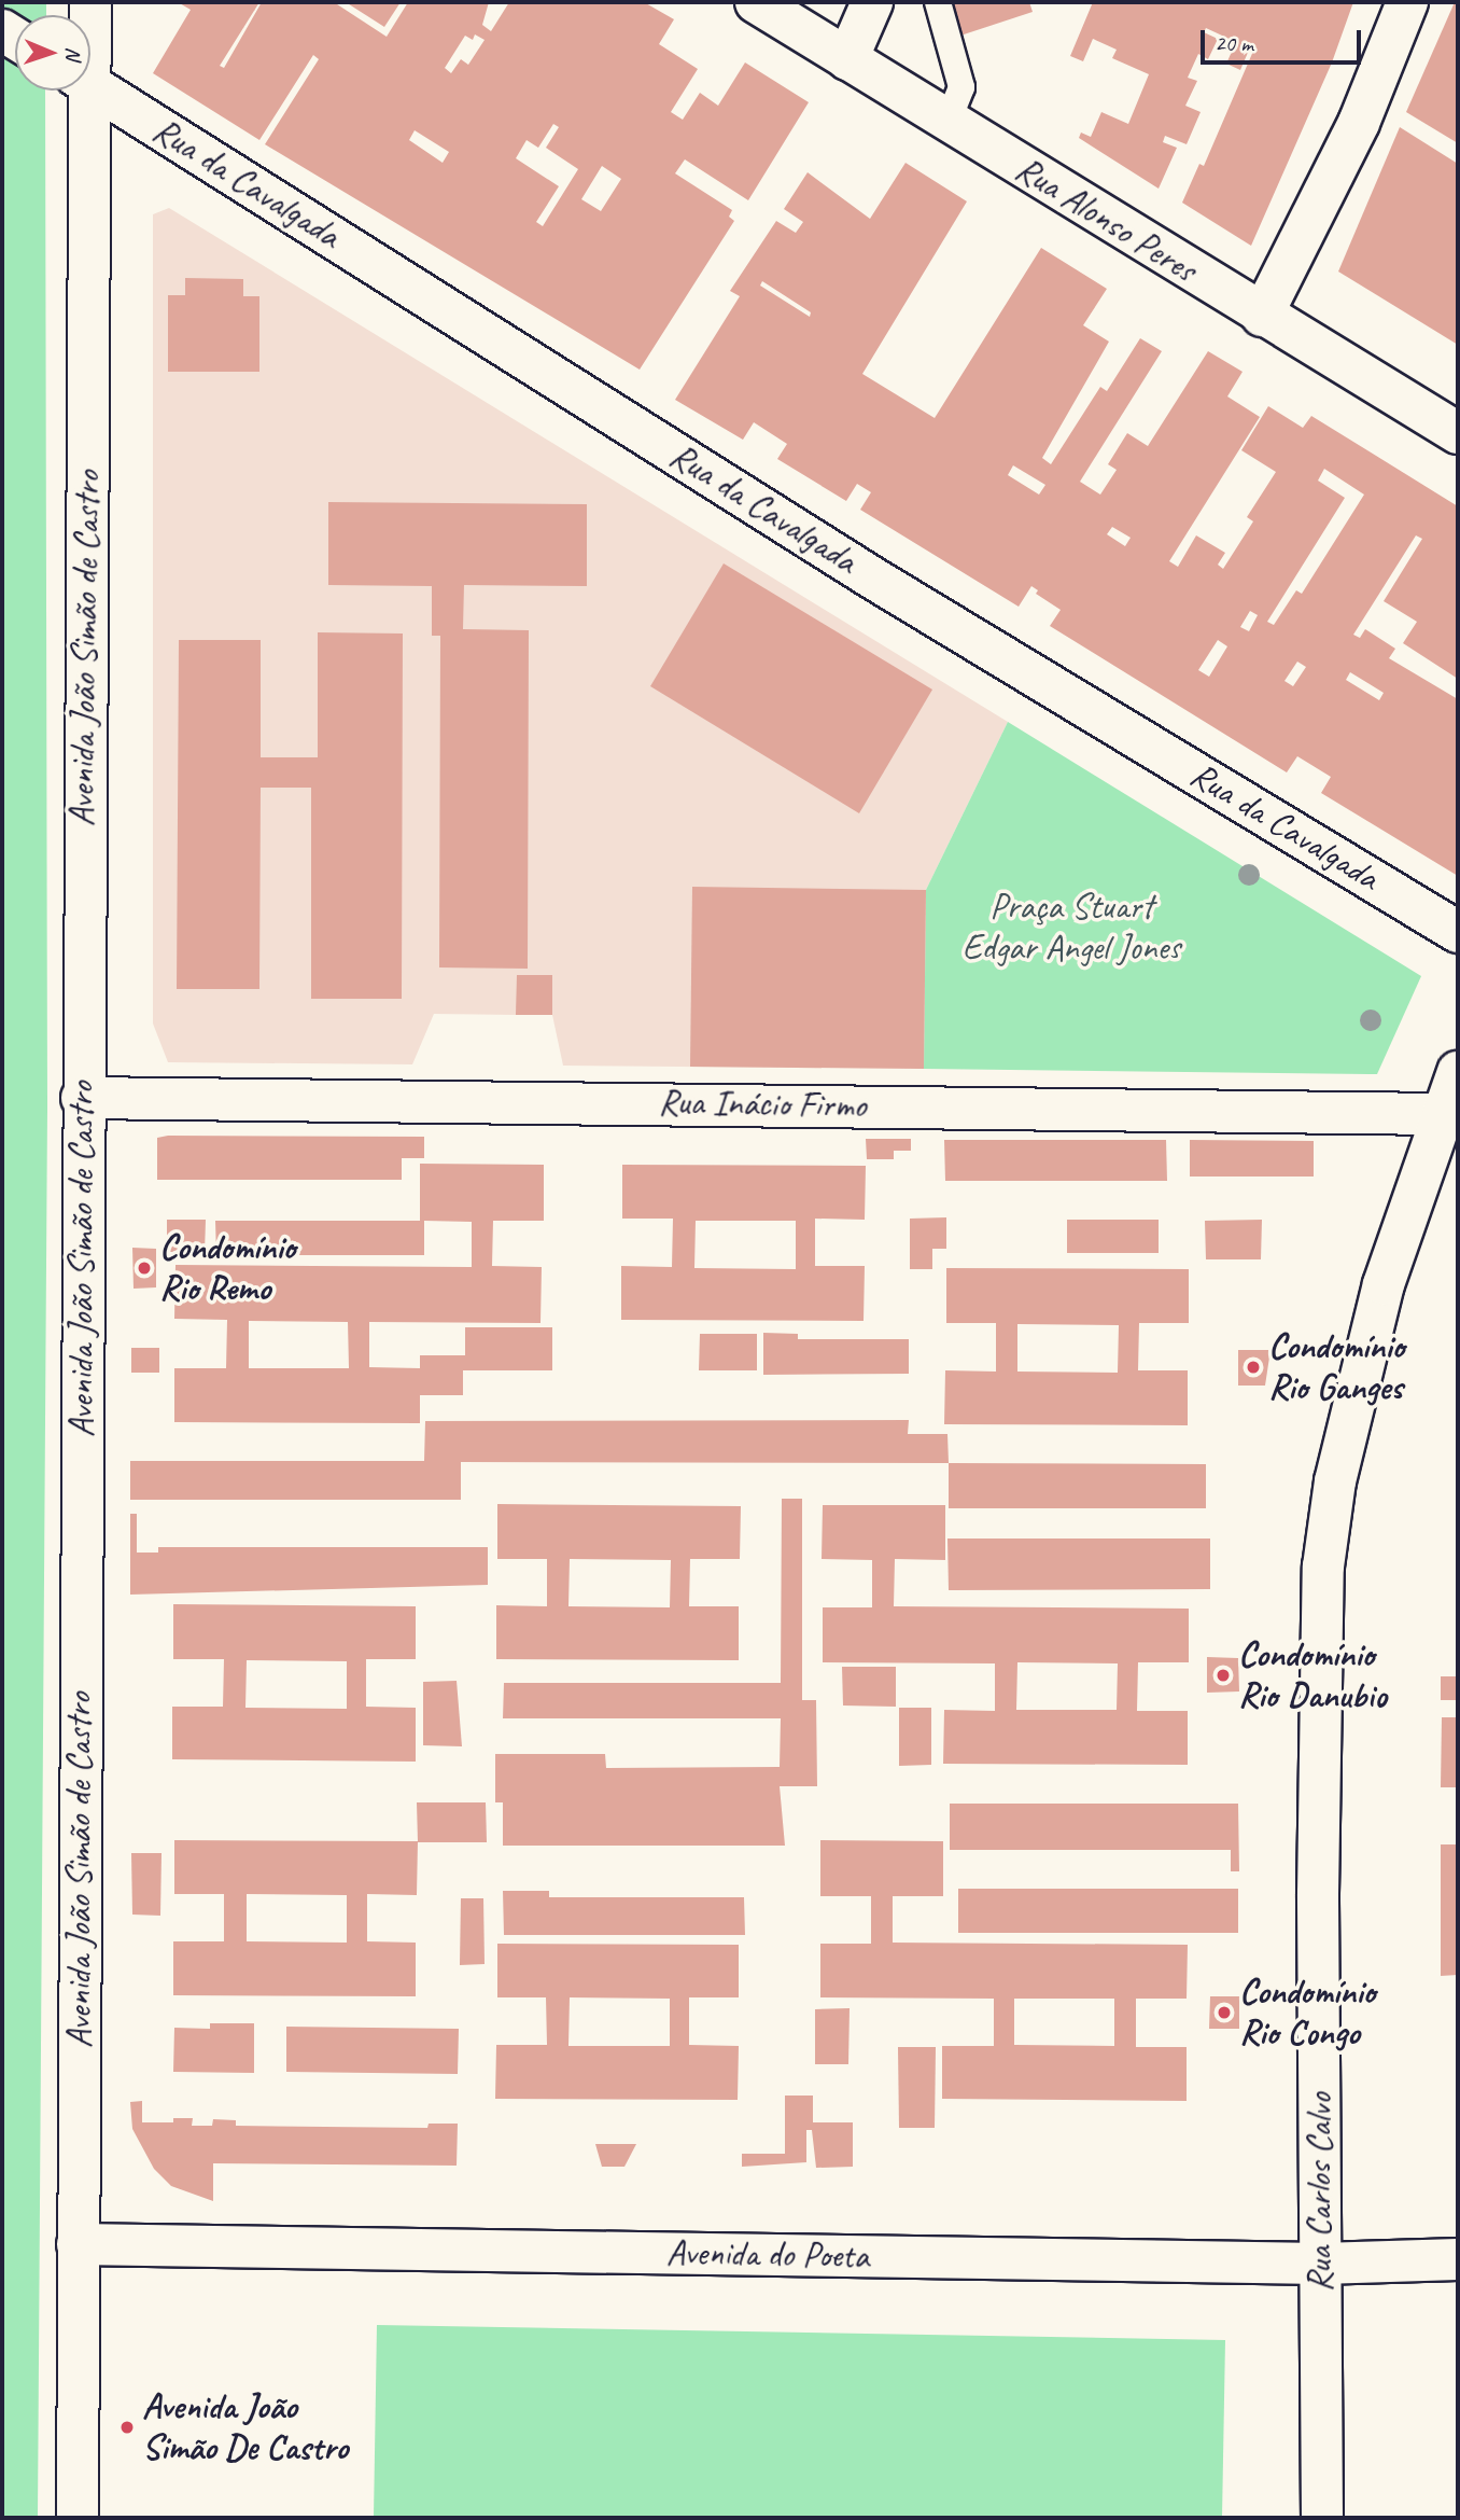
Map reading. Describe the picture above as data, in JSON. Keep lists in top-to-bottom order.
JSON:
{
  "streets": {
    "street": [
      "Rua da Cavalgada",
      "Rua Alonso Peres",
      "Avenida João Simão de Castro",
      "Rua Inácio Firmo",
      "Rua Carlos Calvo",
      "Avenida do Poeta"
    ]
  },
  "crossings": [
    ["Avenida João Simão de Castro", "Rua Inácio Firmo"],
    ["Avenida João Simão de Castro", "Avenida do Poeta"],
    ["Rua Inácio Firmo", "Rua Carlos Calvo"],
    ["Rua Carlos Calvo", "Avenida do Poeta"]
  ],
  "parks": ["Praça Stuart Edgar Angel Jones"],
  "places": [
    "Condomínio Rio Remo",
    "Condomínio Rio Ganges",
    "Condomínio Rio Danubio",
    "Condomínio Rio Congo",
    "Avenida João Simão De Castro"
  ],
  "scale_bar": "20 m",
  "north": "right"
}
